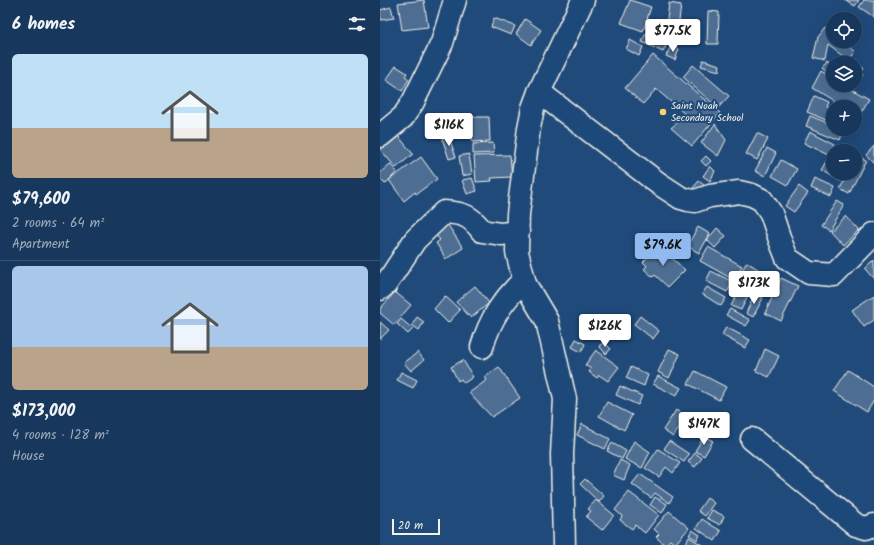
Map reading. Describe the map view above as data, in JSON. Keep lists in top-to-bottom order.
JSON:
{
  "places": ["Saint Noah Secondary School"],
  "scale_bar": "20 m",
  "page": {
    "heading": "6 homes",
    "map_buttons": ["+", "−"],
    "price": [
      "$77.5K",
      "$116K",
      "$79.6K",
      "$173K",
      "$126K",
      "$147K"
    ],
    "list": [
      {
        "name": "$79,600",
        "note": "2 rooms · 64 m² · Apartment"
      },
      {
        "name": "$173,000",
        "note": "4 rooms · 128 m² · House"
      }
    ],
    "scale": "20 m"
  }
}
